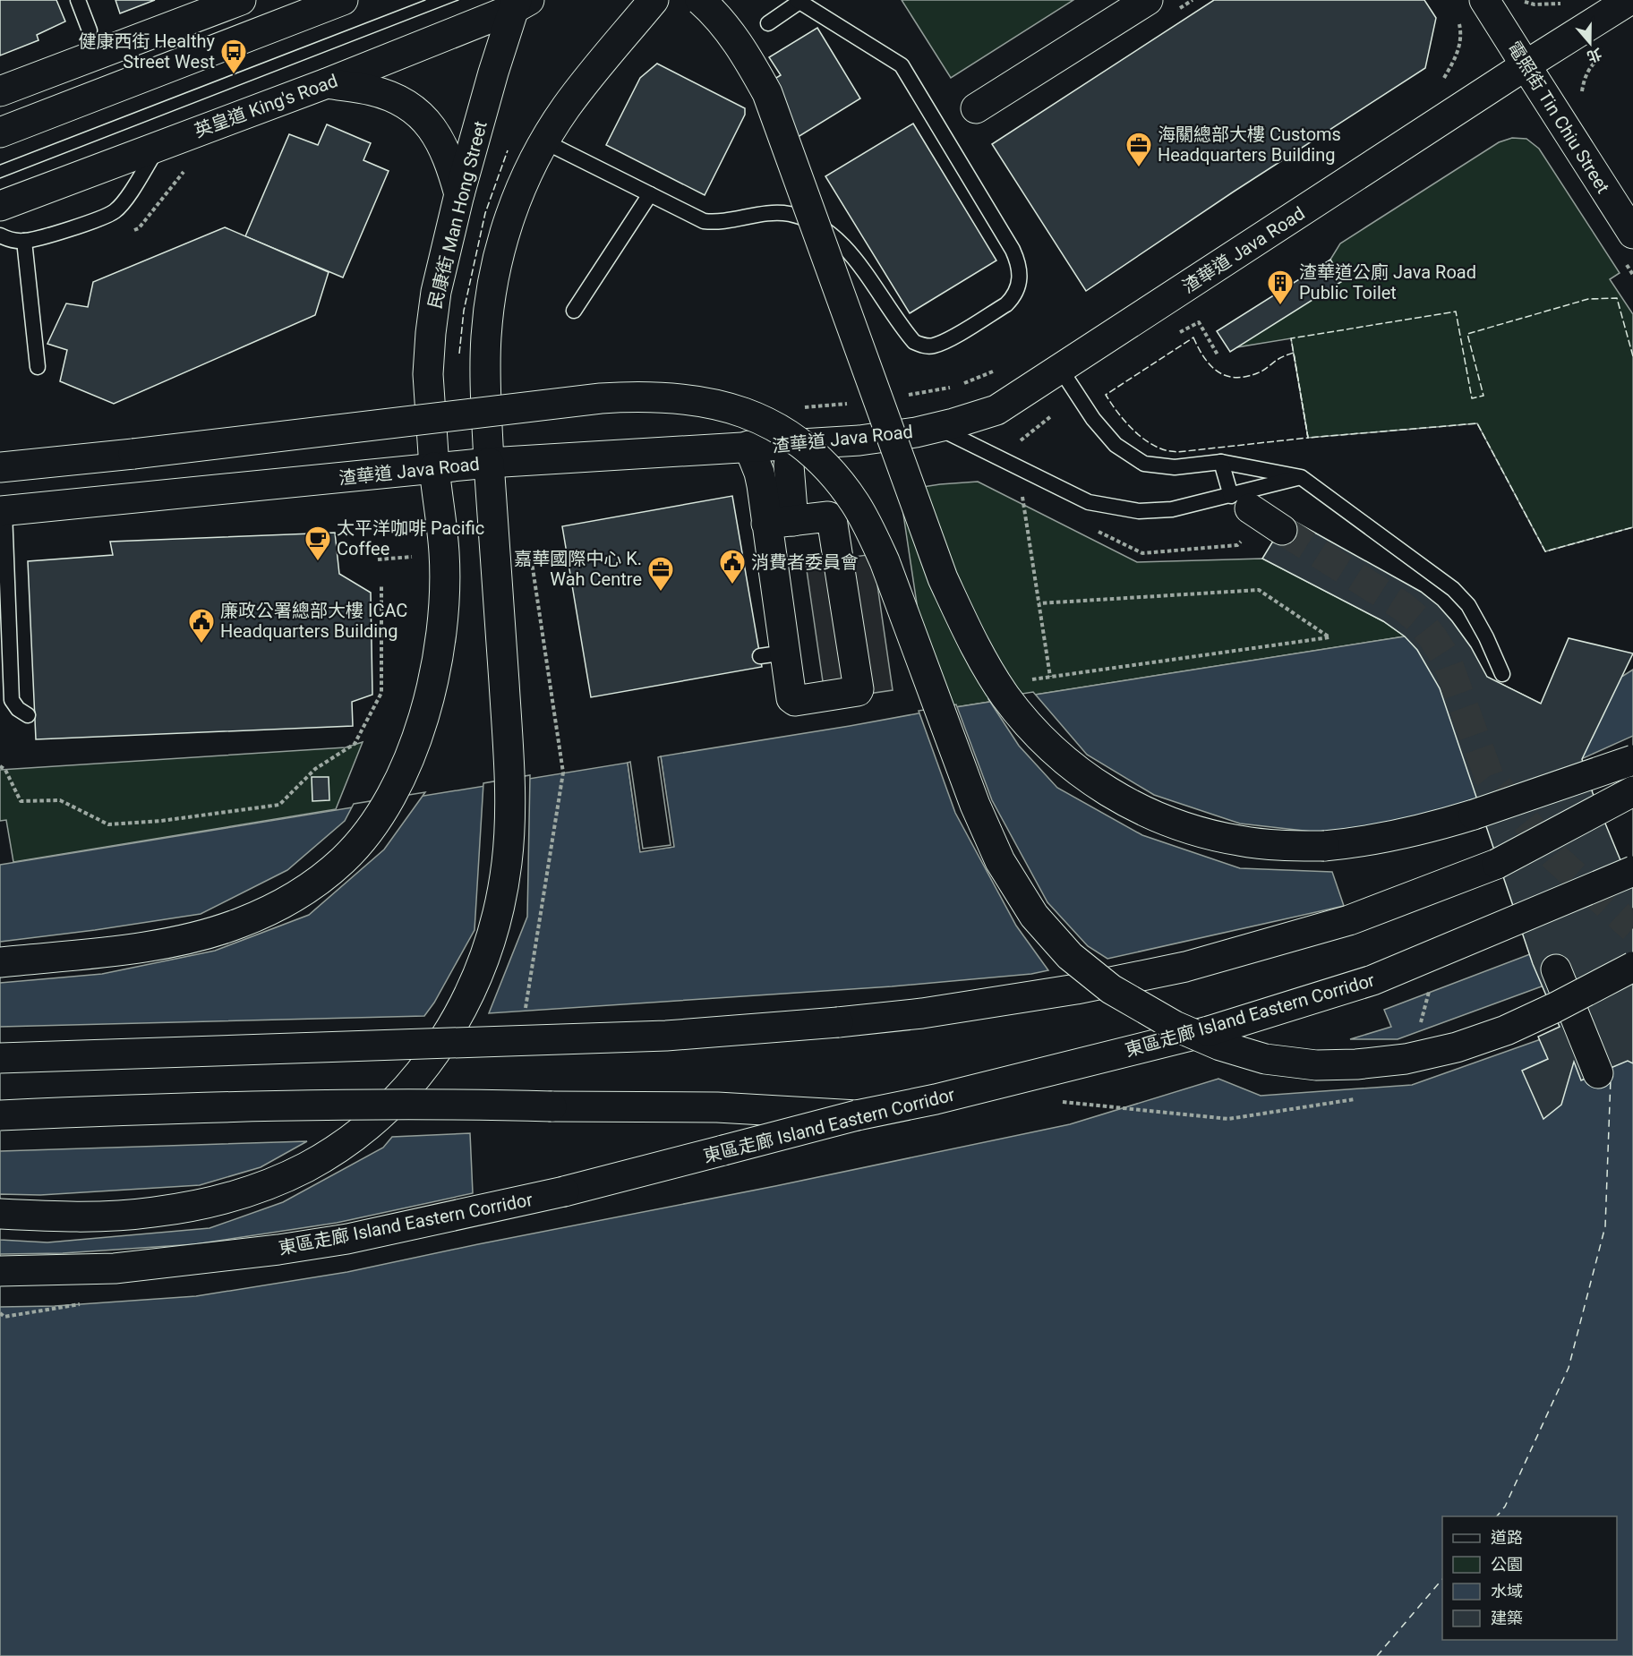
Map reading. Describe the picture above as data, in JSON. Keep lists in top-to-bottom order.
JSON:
{
  "streets": {
    "main road": [
      "英皇道 King's Road",
      "電照街 Tin Chiu Street",
      "民康街 Man Hong Street",
      "渣華道 Java Road",
      "東區走廊 Island Eastern Corridor"
    ]
  },
  "crossings": [
    ["英皇道 King's Road", "民康街 Man Hong Street"],
    ["電照街 Tin Chiu Street", "渣華道 Java Road"],
    ["民康街 Man Hong Street", "渣華道 Java Road"]
  ],
  "places": {
    "bus stop": ["健康西街 Healthy Street West"],
    "office": ["海關總部大樓 Customs Headquarters Building", "嘉華國際中心 K. Wah Centre"],
    "building": ["渣華道公廁 Java Road Public Toilet"],
    "cafe": ["太平洋咖啡 Pacific Coffee"],
    "public building": ["消費者委員會", "廉政公署總部大樓 ICAC Headquarters Building"]
  },
  "legend": [
    "道路",
    "公園",
    "水域",
    "建築"
  ],
  "north": "bottom"
}
